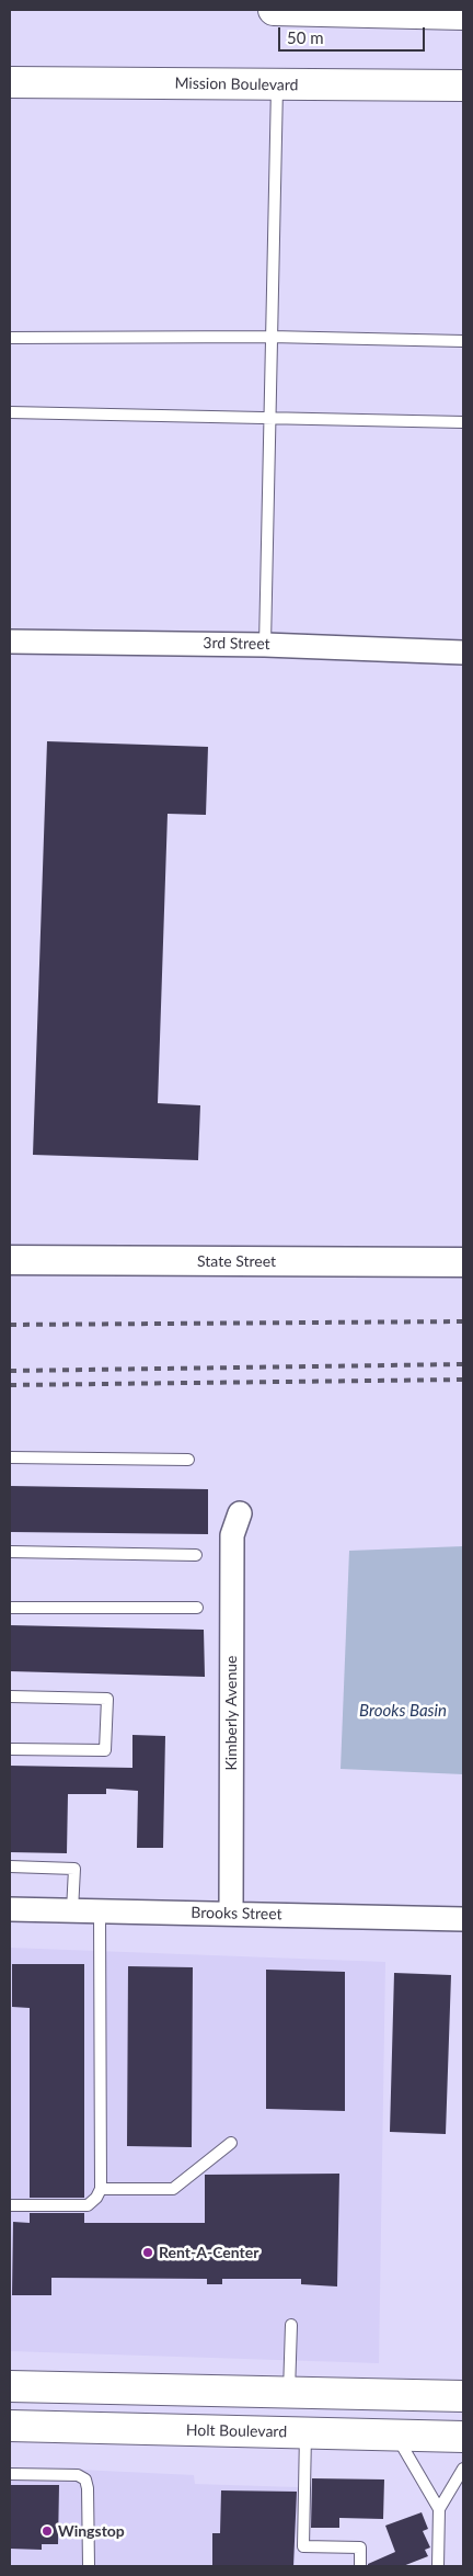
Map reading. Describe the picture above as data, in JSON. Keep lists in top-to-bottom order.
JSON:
{
  "streets": {
    "main road": ["Mission Boulevard", "Holt Boulevard"],
    "street": [
      "3rd Street",
      "State Street",
      "Kimberly Avenue",
      "Brooks Street"
    ]
  },
  "crossings": [
    ["Kimberly Avenue", "Brooks Street"]
  ],
  "water": ["Brooks Basin"],
  "places": ["Rent-A-Center", "Wingstop"],
  "scale_bar": "50 m"
}
